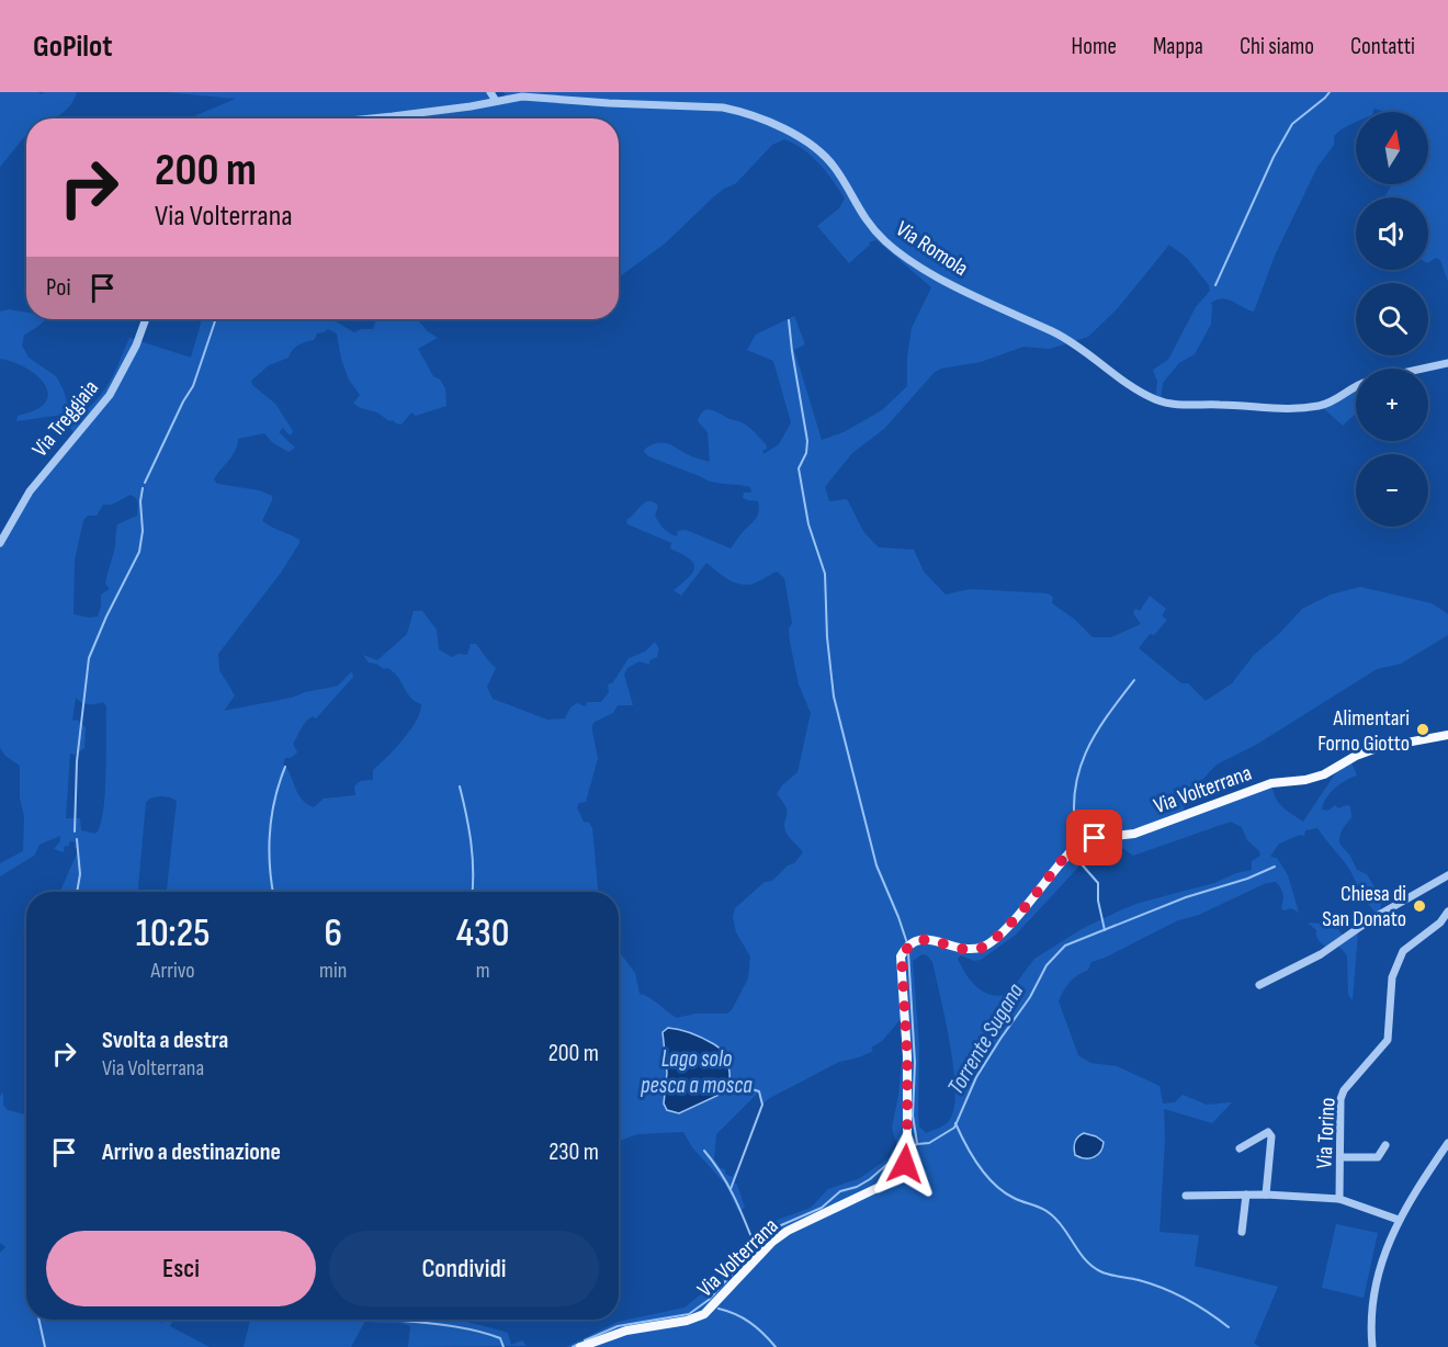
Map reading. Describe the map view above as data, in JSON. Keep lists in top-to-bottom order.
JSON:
{
  "streets": {
    "main road": ["Via Volterrana"],
    "street": ["Via Romola", "Via Treggiaia", "Via Torino"]
  },
  "water": ["Torrente Sugana", "Lago solo pesca a mosca"],
  "places": ["Alimentari Forno Giotto", "Chiesa di San Donato"],
  "north": "top",
  "page": {
    "header": "GoPilot",
    "nav": [
      "Home",
      "Mappa",
      "Chi siamo",
      "Contatti"
    ],
    "map_buttons": ["+", "−"],
    "turn": ["200 m", "Via Volterrana"],
    "then": "Poi",
    "eta": [
      "10:25",
      "Arrivo",
      "6",
      "min",
      "430",
      "m"
    ],
    "list": [
      {
        "name": "Svolta a destra",
        "note": "Via Volterrana",
        "value": "200 m"
      },
      {
        "name": "Arrivo a destinazione",
        "value": "230 m"
      }
    ],
    "buttons": ["Esci", "Condividi"]
  }
}
